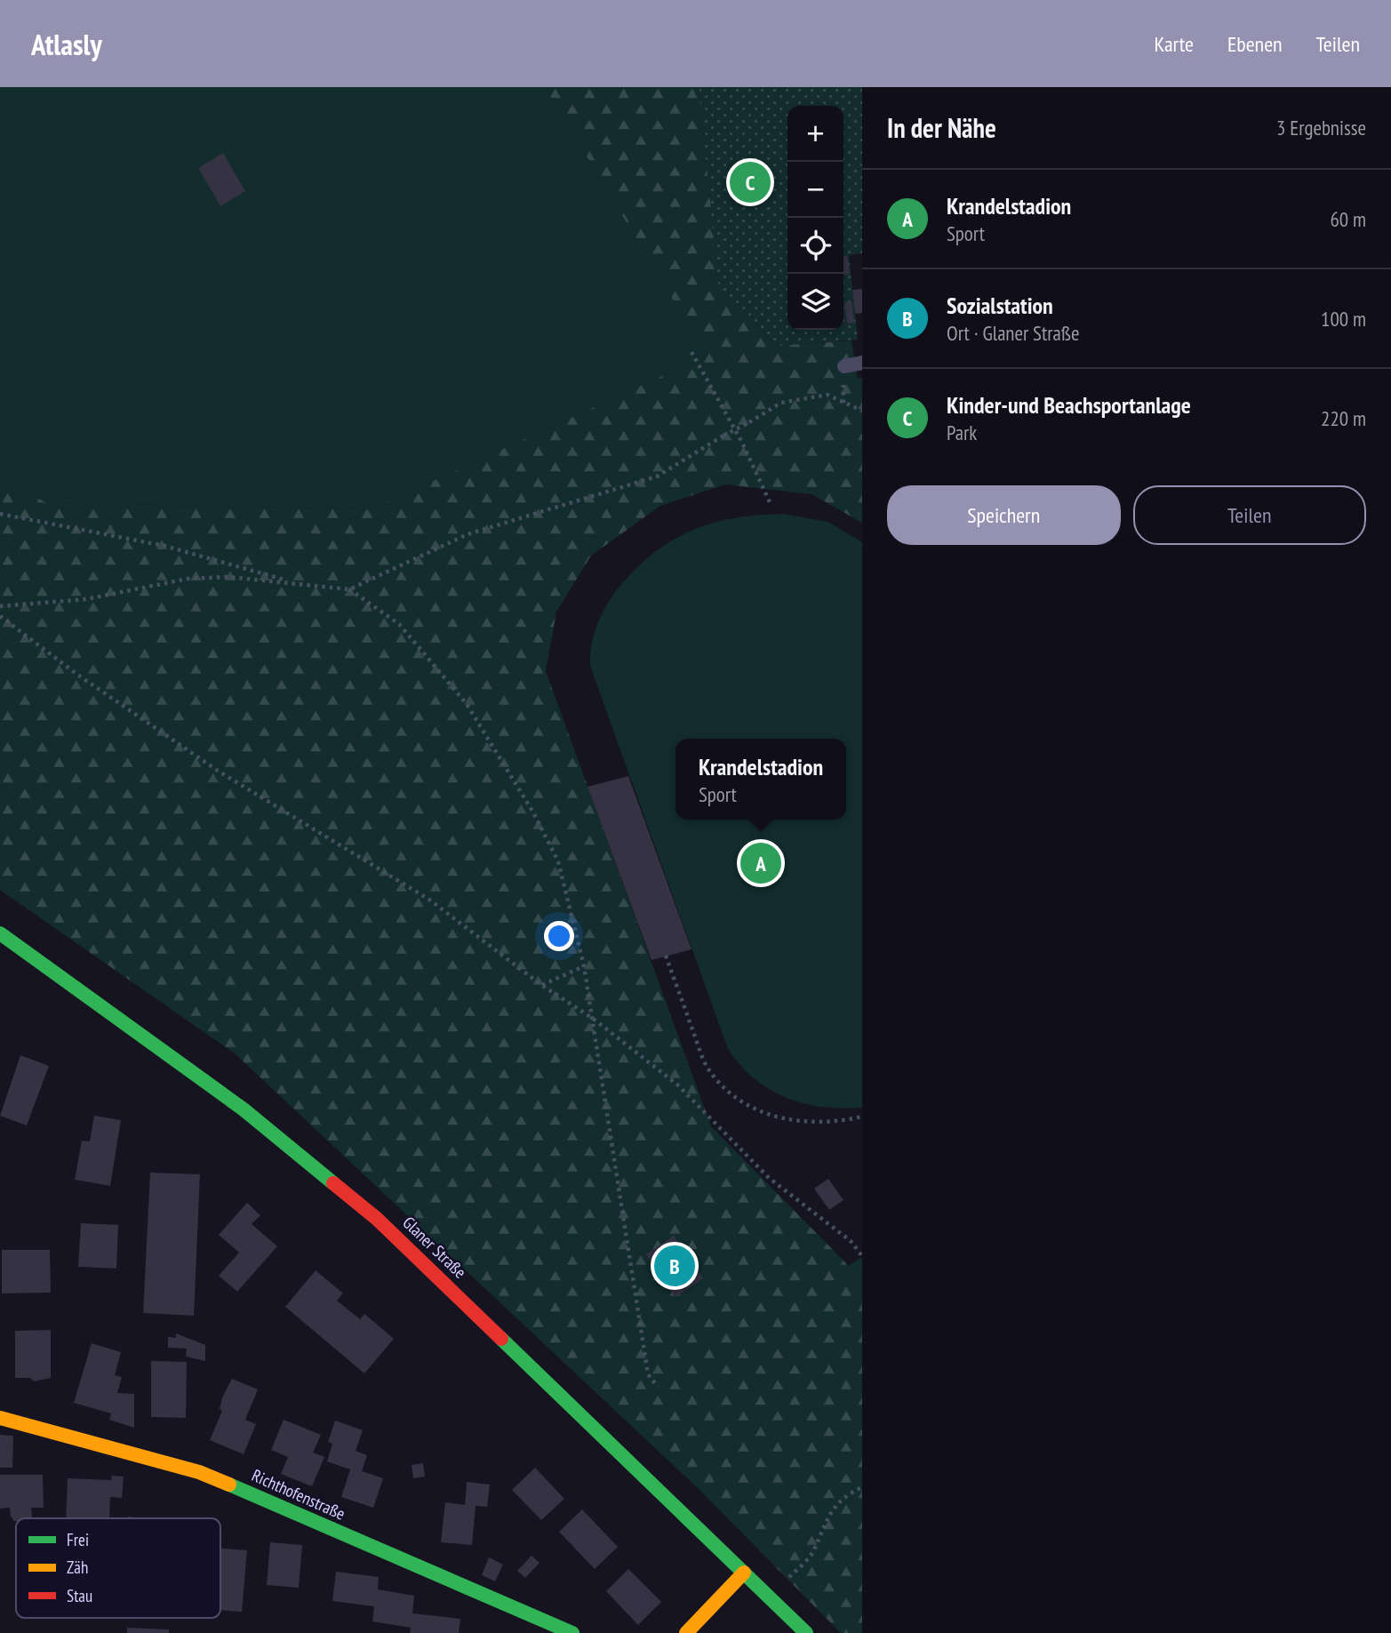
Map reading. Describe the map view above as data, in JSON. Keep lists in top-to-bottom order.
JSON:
{
  "streets": {
    "street": ["Glaner Straße", "Richthofenstraße"]
  },
  "legend": ["Frei", "Zäh", "Stau"],
  "page": {
    "header": "Atlasly",
    "nav": ["Karte", "Ebenen", "Teilen"],
    "heading": ["In der Nähe", "3 Ergebnisse"],
    "map_buttons": ["+", "−"],
    "pins": ["C", "A", "B"],
    "list": [
      {
        "mark": "A",
        "name": "Krandelstadion",
        "note": "Sport",
        "value": "60 m"
      },
      {
        "mark": "B",
        "name": "Sozialstation",
        "note": "Ort · Glaner Straße",
        "value": "100 m"
      },
      {
        "mark": "C",
        "name": "Kinder-und Beachsportanlage",
        "note": "Park",
        "value": "220 m"
      }
    ],
    "buttons": ["Speichern", "Teilen"],
    "popup": ["Krandelstadion", "Sport"]
  }
}
